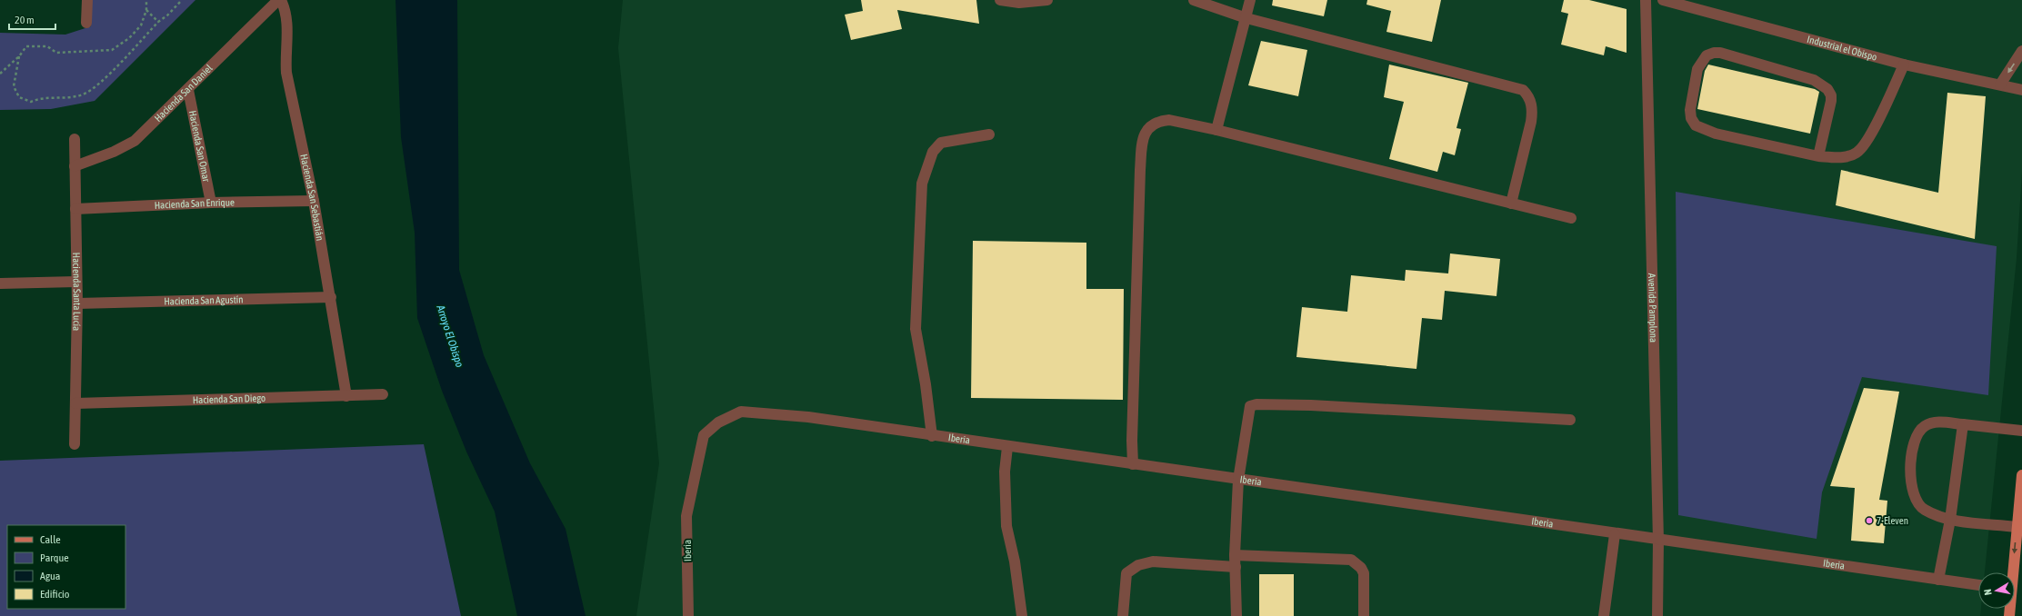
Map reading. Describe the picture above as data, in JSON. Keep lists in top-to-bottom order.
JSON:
{
  "streets": {
    "street": [
      "Industrial el Obispo",
      "Hacienda San Daniel",
      "Hacienda San Omar",
      "Hacienda San Sebastián",
      "Hacienda San Enrique",
      "Hacienda Santa Lucía",
      "Hacienda San Agustín",
      "Avenida Pamplona",
      "Hacienda San Diego",
      "Iberia"
    ]
  },
  "crossings": [
    ["Hacienda San Daniel", "Hacienda San Omar"],
    ["Hacienda San Daniel", "Hacienda San Sebastián"],
    ["Hacienda San Daniel", "Hacienda Santa Lucía"],
    ["Hacienda San Omar", "Hacienda San Enrique"],
    ["Hacienda San Sebastián", "Hacienda San Enrique"],
    ["Hacienda San Sebastián", "Hacienda San Agustín"],
    ["Hacienda San Sebastián", "Hacienda San Diego"],
    ["Hacienda San Enrique", "Hacienda Santa Lucía"],
    ["Hacienda Santa Lucía", "Hacienda San Agustín"],
    ["Hacienda Santa Lucía", "Hacienda San Diego"],
    ["Avenida Pamplona", "Iberia"]
  ],
  "water": ["Arroyo El Obispo"],
  "places": ["7-Eleven"],
  "legend": [
    "Calle",
    "Parque",
    "Agua",
    "Edificio"
  ],
  "scale_bar": "20 m",
  "north": "left"
}
